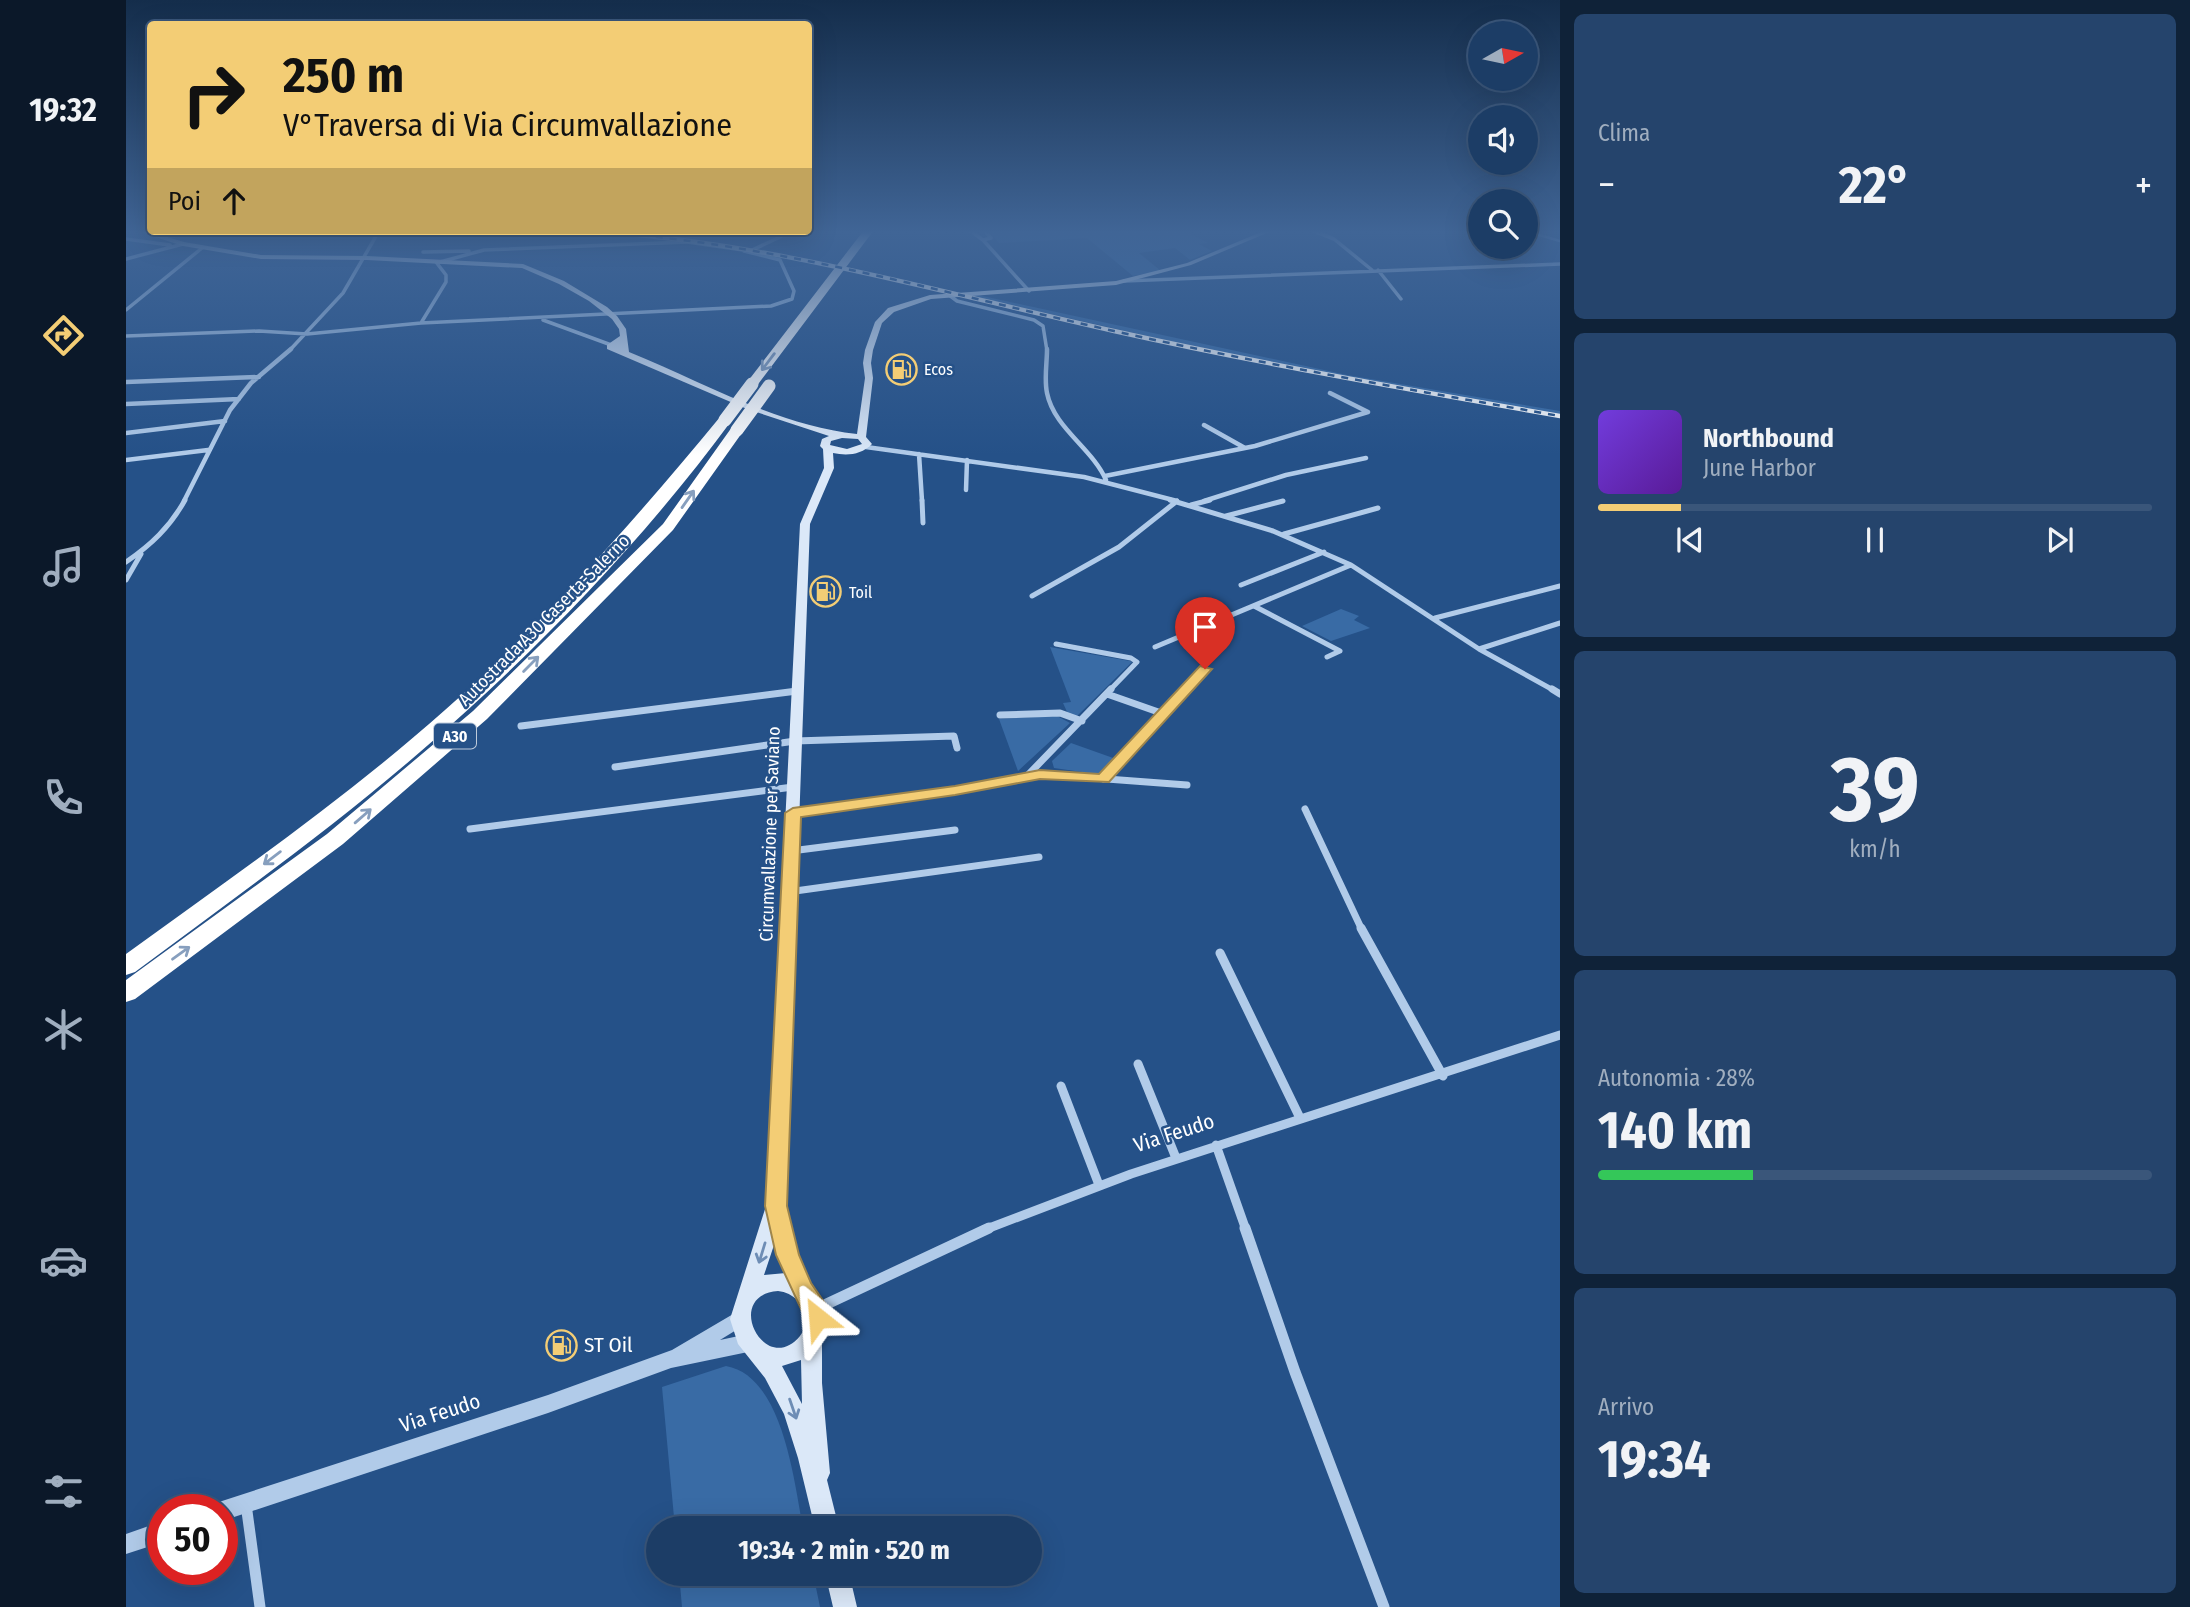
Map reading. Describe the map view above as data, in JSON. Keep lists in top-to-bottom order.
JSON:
{
  "streets": {
    "highway": ["Autostrada A30 Caserta-Salerno", "A30"],
    "main road": ["Circumvallazione per Saviano"],
    "street": ["Via Feudo"]
  },
  "crossings": [
    ["Circumvallazione per Saviano", "Via Feudo"]
  ],
  "places": {
    "fuel station": ["Ecos", "Toil", "ST Oil"]
  },
  "north": "right",
  "page": {
    "tabs": "19:32",
    "tile": [
      "Clima",
      ["39", "km/h"],
      ["Autonomia · 28%", "140 km"],
      ["Arrivo", "19:34"]
    ],
    "turn": ["250 m", "V°Traversa di Via Circumvallazione"],
    "heat": ["−", "22°", "+"],
    "then": "Poi",
    "song": ["Northbound", "June Harbor"],
    "limit": "50",
    "trip": "19:34 · 2 min · 520 m"
  }
}
